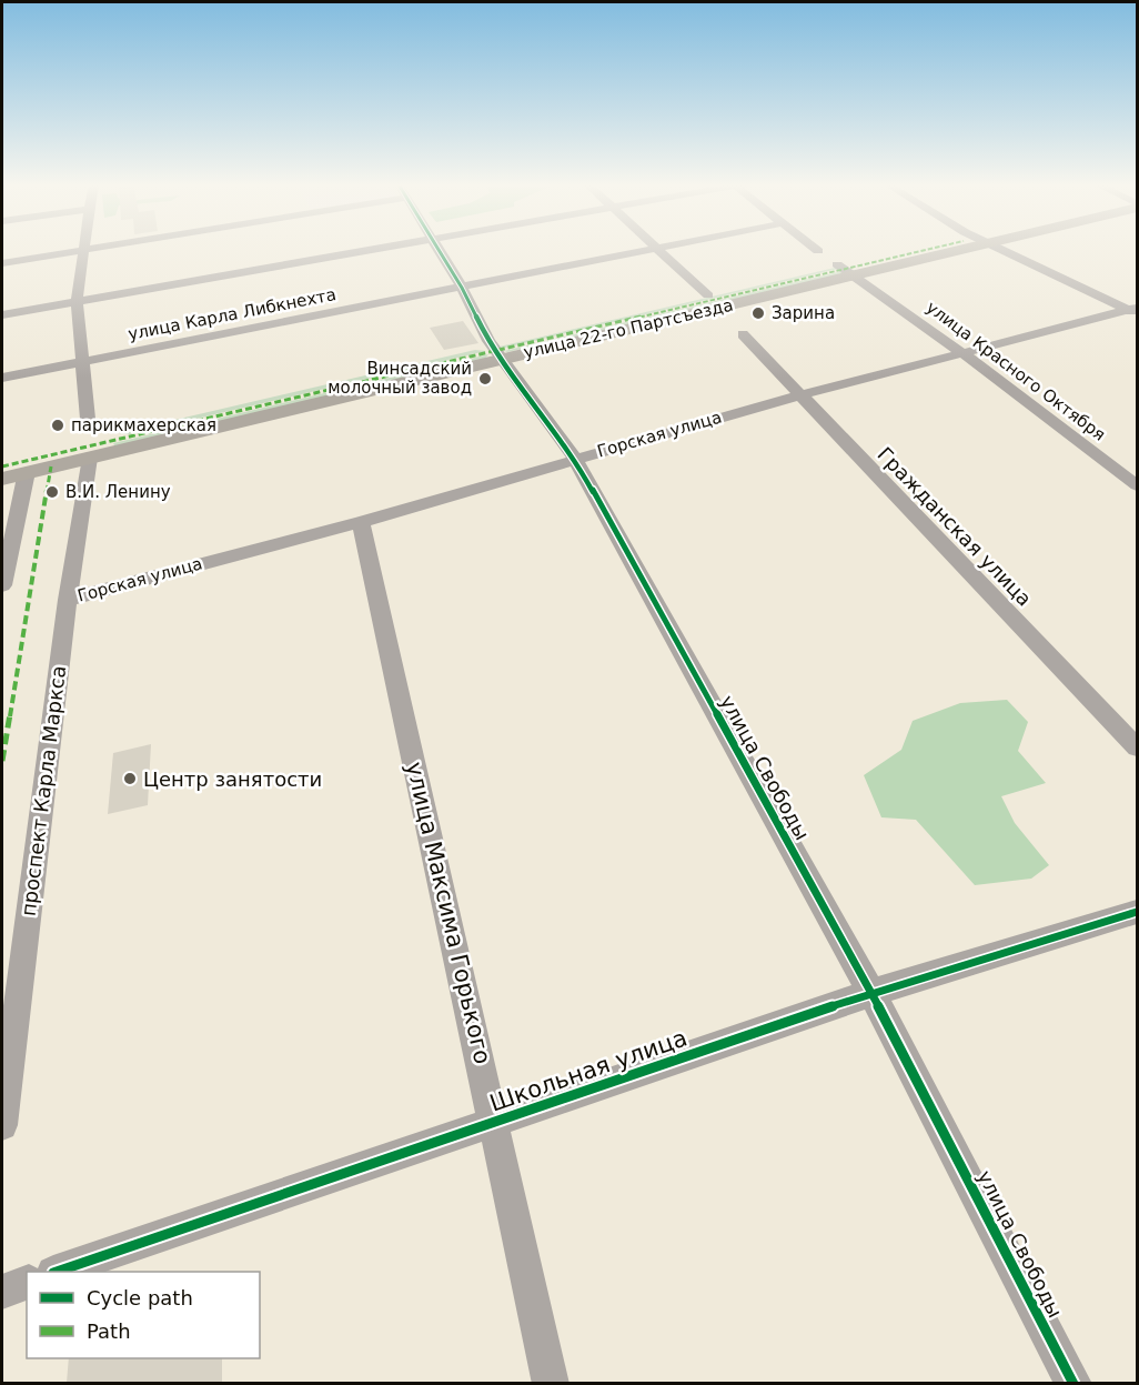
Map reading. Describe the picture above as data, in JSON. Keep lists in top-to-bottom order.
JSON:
{
  "streets": {
    "main road": ["улица 22-го Партсъезда"],
    "street": [
      "улица Карла Либкнехта",
      "улица Красного Октября",
      "Горская улица",
      "Гражданская улица",
      "улица Свободы",
      "проспект Карла Маркса",
      "улица Максима Горького",
      "Школьная улица"
    ]
  },
  "crossings": [
    ["улица Карла Либкнехта", "улица Свободы"],
    ["улица 22-го Партсъезда", "улица Красного Октября"],
    ["улица 22-го Партсъезда", "улица Свободы"],
    ["улица 22-го Партсъезда", "проспект Карла Маркса"],
    ["улица Красного Октября", "Горская улица"],
    ["Горская улица", "Гражданская улица"],
    ["Горская улица", "улица Свободы"],
    ["Горская улица", "проспект Карла Маркса"],
    ["Горская улица", "улица Максима Горького"],
    ["улица Свободы", "Школьная улица"],
    ["улица Максима Горького", "Школьная улица"]
  ],
  "places": [
    "Зарина",
    "Винсадский молочный завод",
    "парикмахерская",
    "В.И. Ленину",
    "Центр занятости"
  ],
  "legend": ["Cycle path", "Path"]
}
